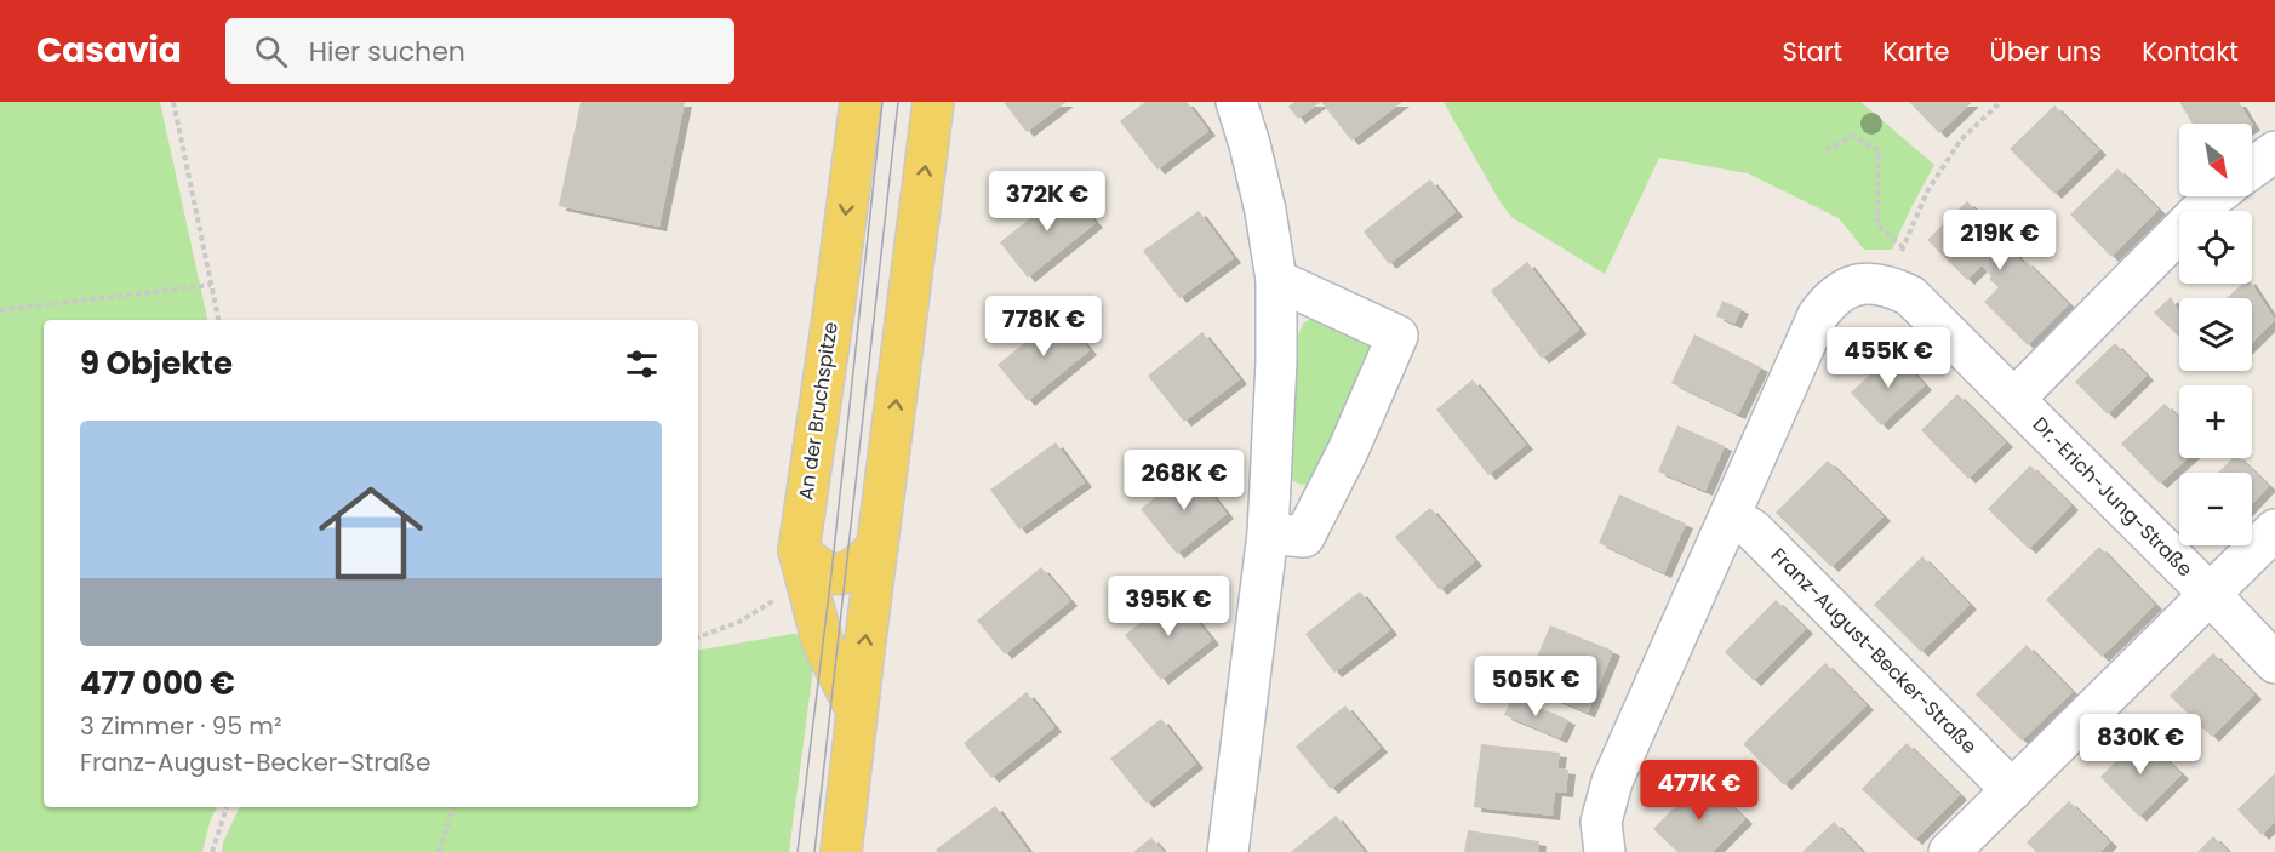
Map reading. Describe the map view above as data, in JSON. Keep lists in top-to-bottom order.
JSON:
{
  "streets": {
    "main road": ["An der Bruchspitze"],
    "street": ["Dr.-Erich-Jung-Straße", "Franz-August-Becker-Straße"]
  },
  "north": "bottom right",
  "page": {
    "header": "Casavia",
    "search": "Hier suchen",
    "nav": [
      "Start",
      "Karte",
      "Über uns",
      "Kontakt"
    ],
    "map_buttons": ["+", "−"],
    "price": [
      "372K €",
      "219K €",
      "778K €",
      "455K €",
      "268K €",
      "395K €",
      "505K €",
      "830K €",
      "477K €"
    ],
    "heading": "9 Objekte",
    "list": [
      {
        "name": "477 000 €",
        "note": "3 Zimmer · 95 m² · Franz-August-Becker-Straße"
      }
    ]
  }
}
